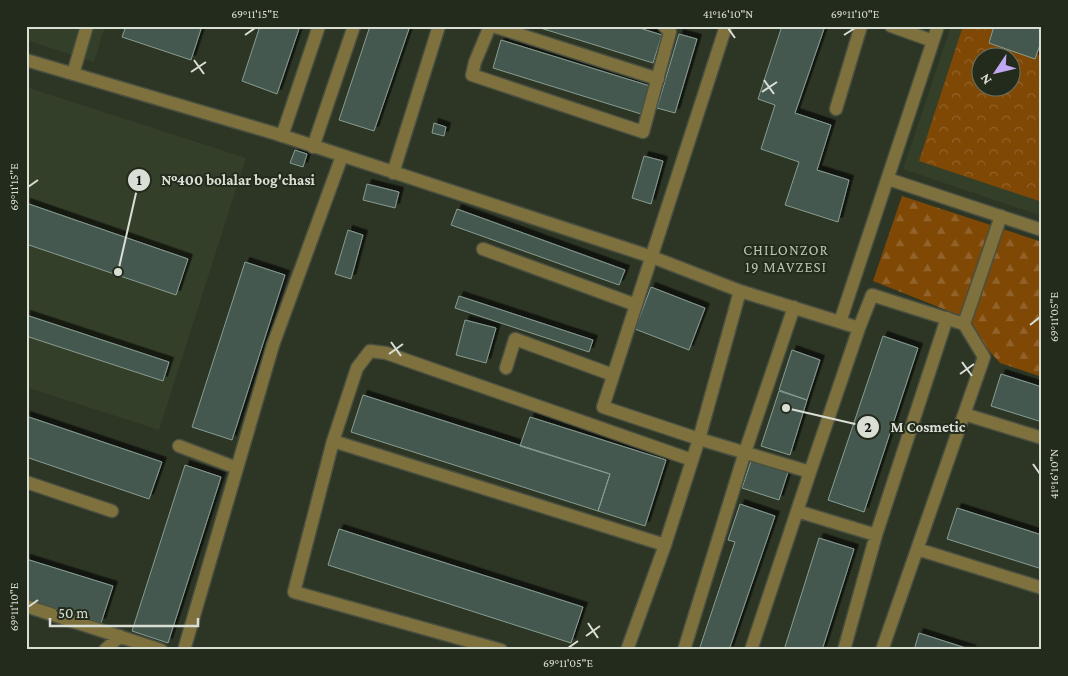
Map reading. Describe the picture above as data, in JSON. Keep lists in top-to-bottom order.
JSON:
{
  "districts": ["CHILONZOR 19 MAVZESI"],
  "places": ["№400 bolalar bog'chasi", "M Cosmetic"],
  "scale_bar": "50 m",
  "north": "bottom left",
  "coordinates": [
    "69°11'15\"E",
    "41°16'10\"N",
    "69°11'10\"E",
    "69°11'05\"E"
  ]
}
